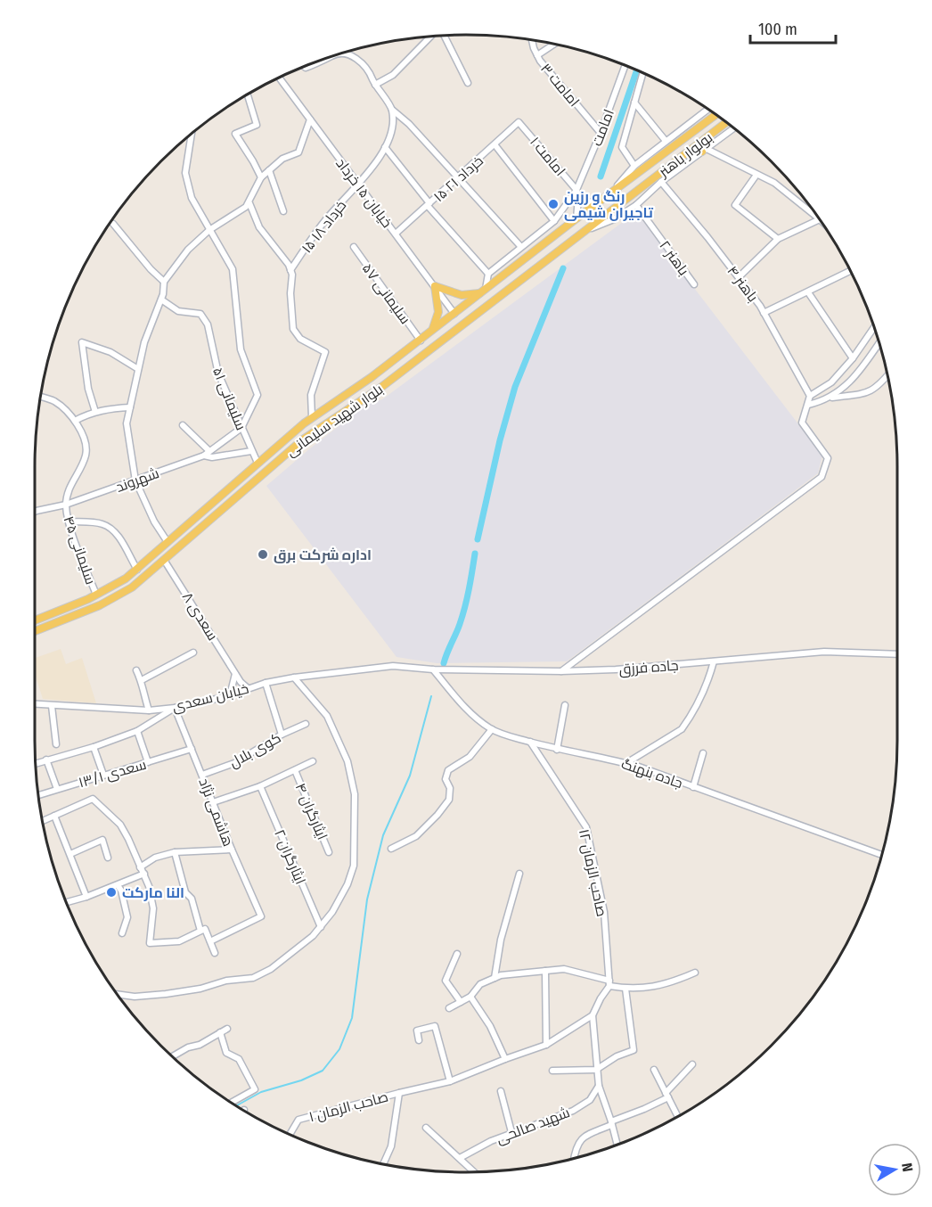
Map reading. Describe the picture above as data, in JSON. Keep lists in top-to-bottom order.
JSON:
{
  "streets": {
    "main road": ["بولوار باهنر", "بلوار شهید سلیمانی"],
    "street": [
      "امامت ۳",
      "امامت",
      "امامت ۱",
      "۱۵ خرداد ۲١",
      "خیابان ۱۵ خرداد",
      "۱۵ خرداد ۱۸",
      "باهنر ۲",
      "باهنر ۴",
      "سلیمانی ۵۷",
      "سلیمانی ۵۱",
      "شهروند",
      "سلیمانی ۴۵",
      "سعدی ۸",
      "جاده فرزق",
      "خیابان سعدی",
      "کوی بلال",
      "سعدی ۱۳/۱",
      "جاده بنهنگ",
      "ایثارگران ۴",
      "هاشمی نژاد",
      "ایثارگران ۲",
      "صاحب الزمان ۱۲",
      "صاحب الزمان ۱",
      "شهید صالحی"
    ]
  },
  "crossings": [
    ["امامت ۳", "امامت"],
    ["امامت", "امامت ۱"],
    ["بولوار باهنر", "بلوار شهید سلیمانی"],
    ["امامت ۱", "۱۵ خرداد ۲١"],
    ["۱۵ خرداد ۲١", "خیابان ۱۵ خرداد"],
    ["خیابان ۱۵ خرداد", "۱۵ خرداد ۱۸"],
    ["خیابان ۱۵ خرداد", "بلوار شهید سلیمانی"],
    ["سلیمانی ۵۷", "بلوار شهید سلیمانی"],
    ["سلیمانی ۵۱", "بلوار شهید سلیمانی"],
    ["سلیمانی ۵۱", "شهروند"],
    ["بلوار شهید سلیمانی", "سلیمانی ۴۵"],
    ["بلوار شهید سلیمانی", "سعدی ۸"],
    ["شهروند", "سلیمانی ۴۵"],
    ["سعدی ۸", "خیابان سعدی"],
    ["جاده فرزق", "خیابان سعدی"],
    ["جاده فرزق", "جاده بنهنگ"],
    ["خیابان سعدی", "هاشمی نژاد"],
    ["کوی بلال", "هاشمی نژاد"],
    ["سعدی ۱۳/۱", "هاشمی نژاد"],
    ["جاده بنهنگ", "صاحب الزمان ۱۲"]
  ],
  "places": ["رنگ و رزین تاجیران شیمی", "اداره شرکت برق", "النا مارکت"],
  "scale_bar": "100 m",
  "north": "right"
}
